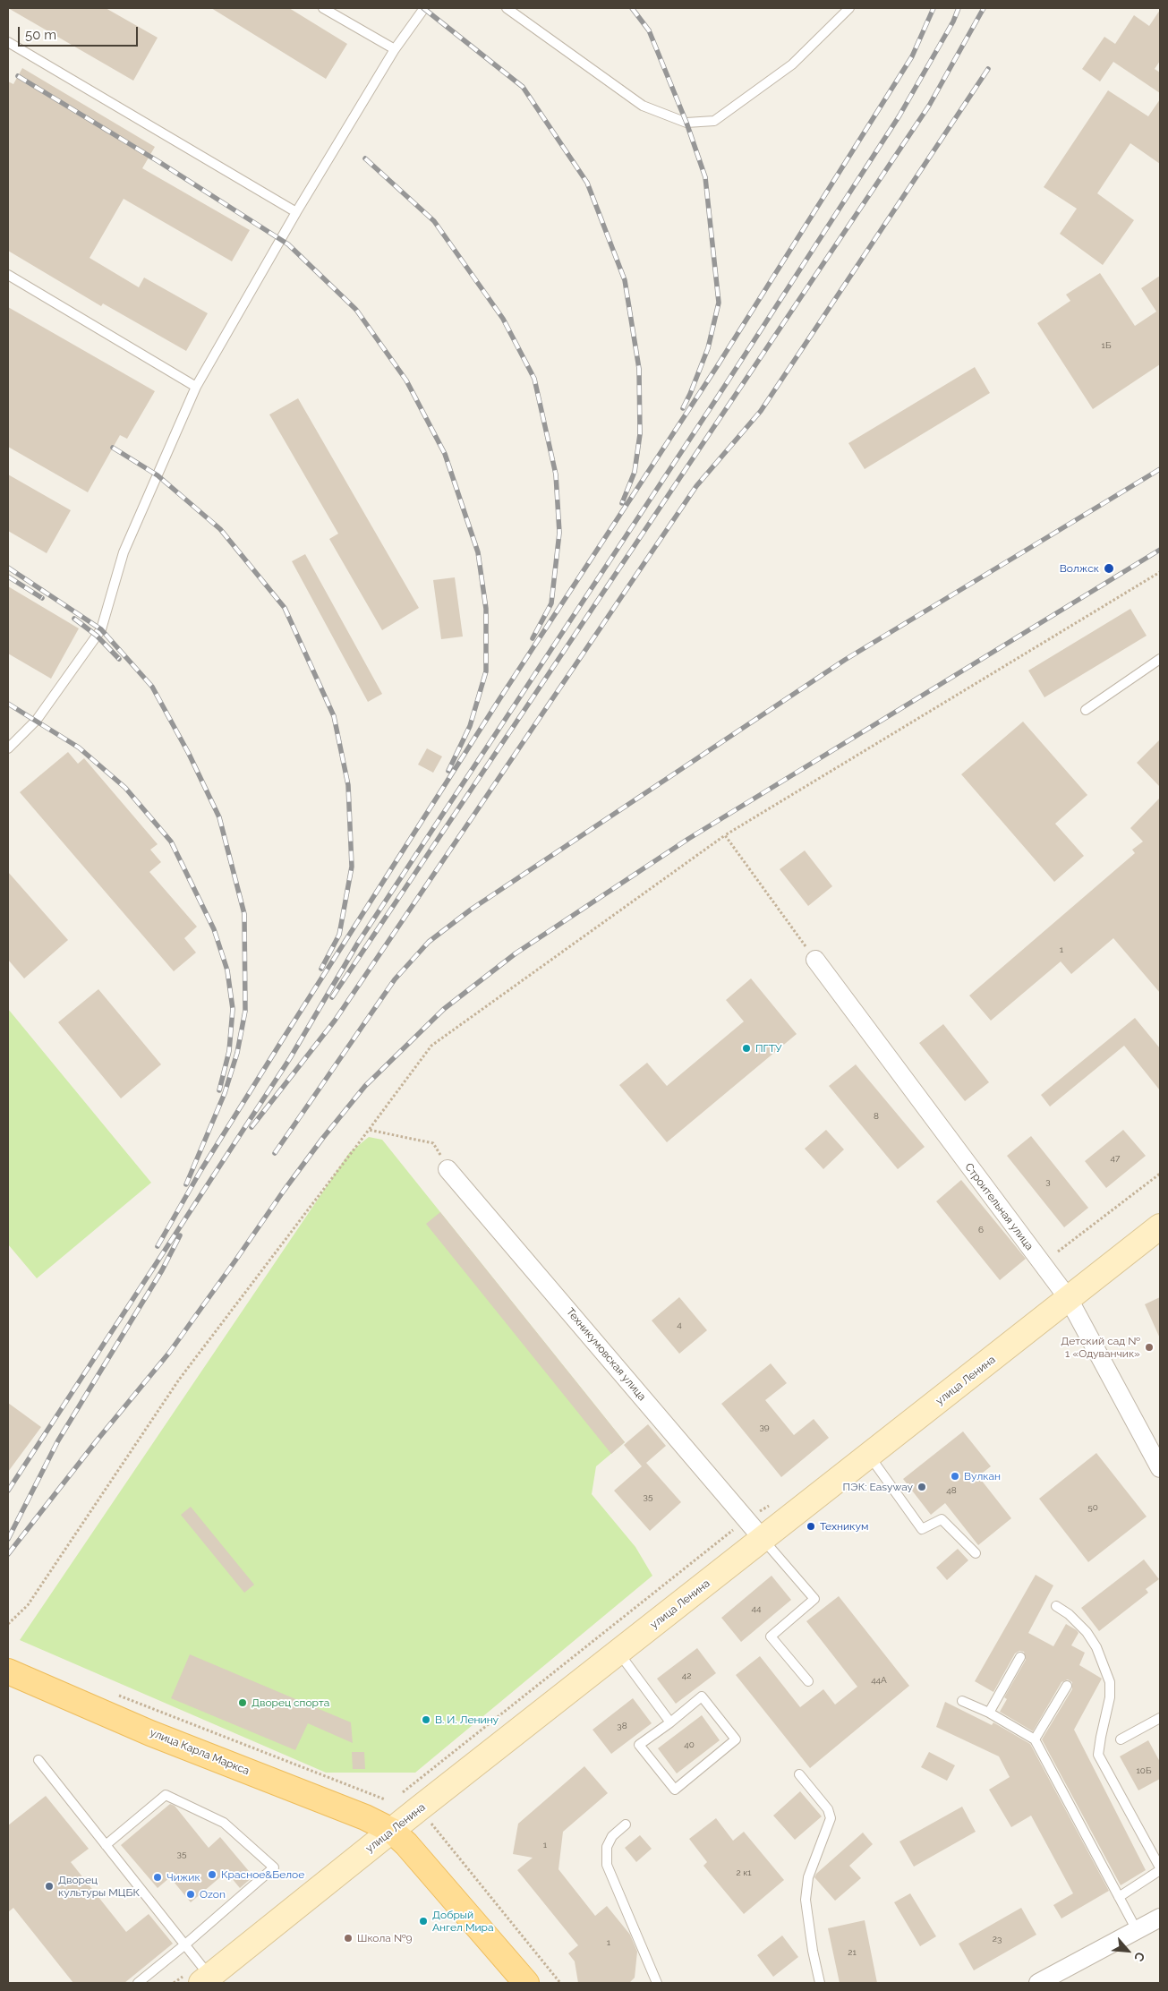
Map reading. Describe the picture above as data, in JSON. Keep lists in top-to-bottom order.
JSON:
{
  "streets": {
    "main road": ["улица Ленина", "улица Карла Маркса"],
    "street": ["Строительная улица", "Техникумовская улица"]
  },
  "crossings": [
    ["Строительная улица", "улица Ленина"],
    ["Техникумовская улица", "улица Ленина"],
    ["улица Ленина", "улица Карла Маркса"]
  ],
  "places": [
    "Волжск",
    "ПГТУ",
    "Детский сад № 1 «Одуванчик»",
    "Вулкан",
    "ПЭК: Easyway",
    "Техникум",
    "Дворец спорта",
    "В. И. Ленину",
    "Красное&Белое",
    "Чижик",
    "Дворец культуры МЦБК",
    "Ozon",
    "Добрый Ангел Мира",
    "Школа №9"
  ],
  "house_numbers": [
    "1Б",
    "1",
    "8",
    "47",
    "3",
    "6",
    "4",
    "39",
    "48",
    "35",
    "50",
    "44",
    "42",
    "44А",
    "38",
    "40",
    "10Б",
    "1",
    "35",
    "2 к1",
    "23",
    "1",
    "21"
  ],
  "scale_bar": "50 m",
  "north": "bottom right"
}
